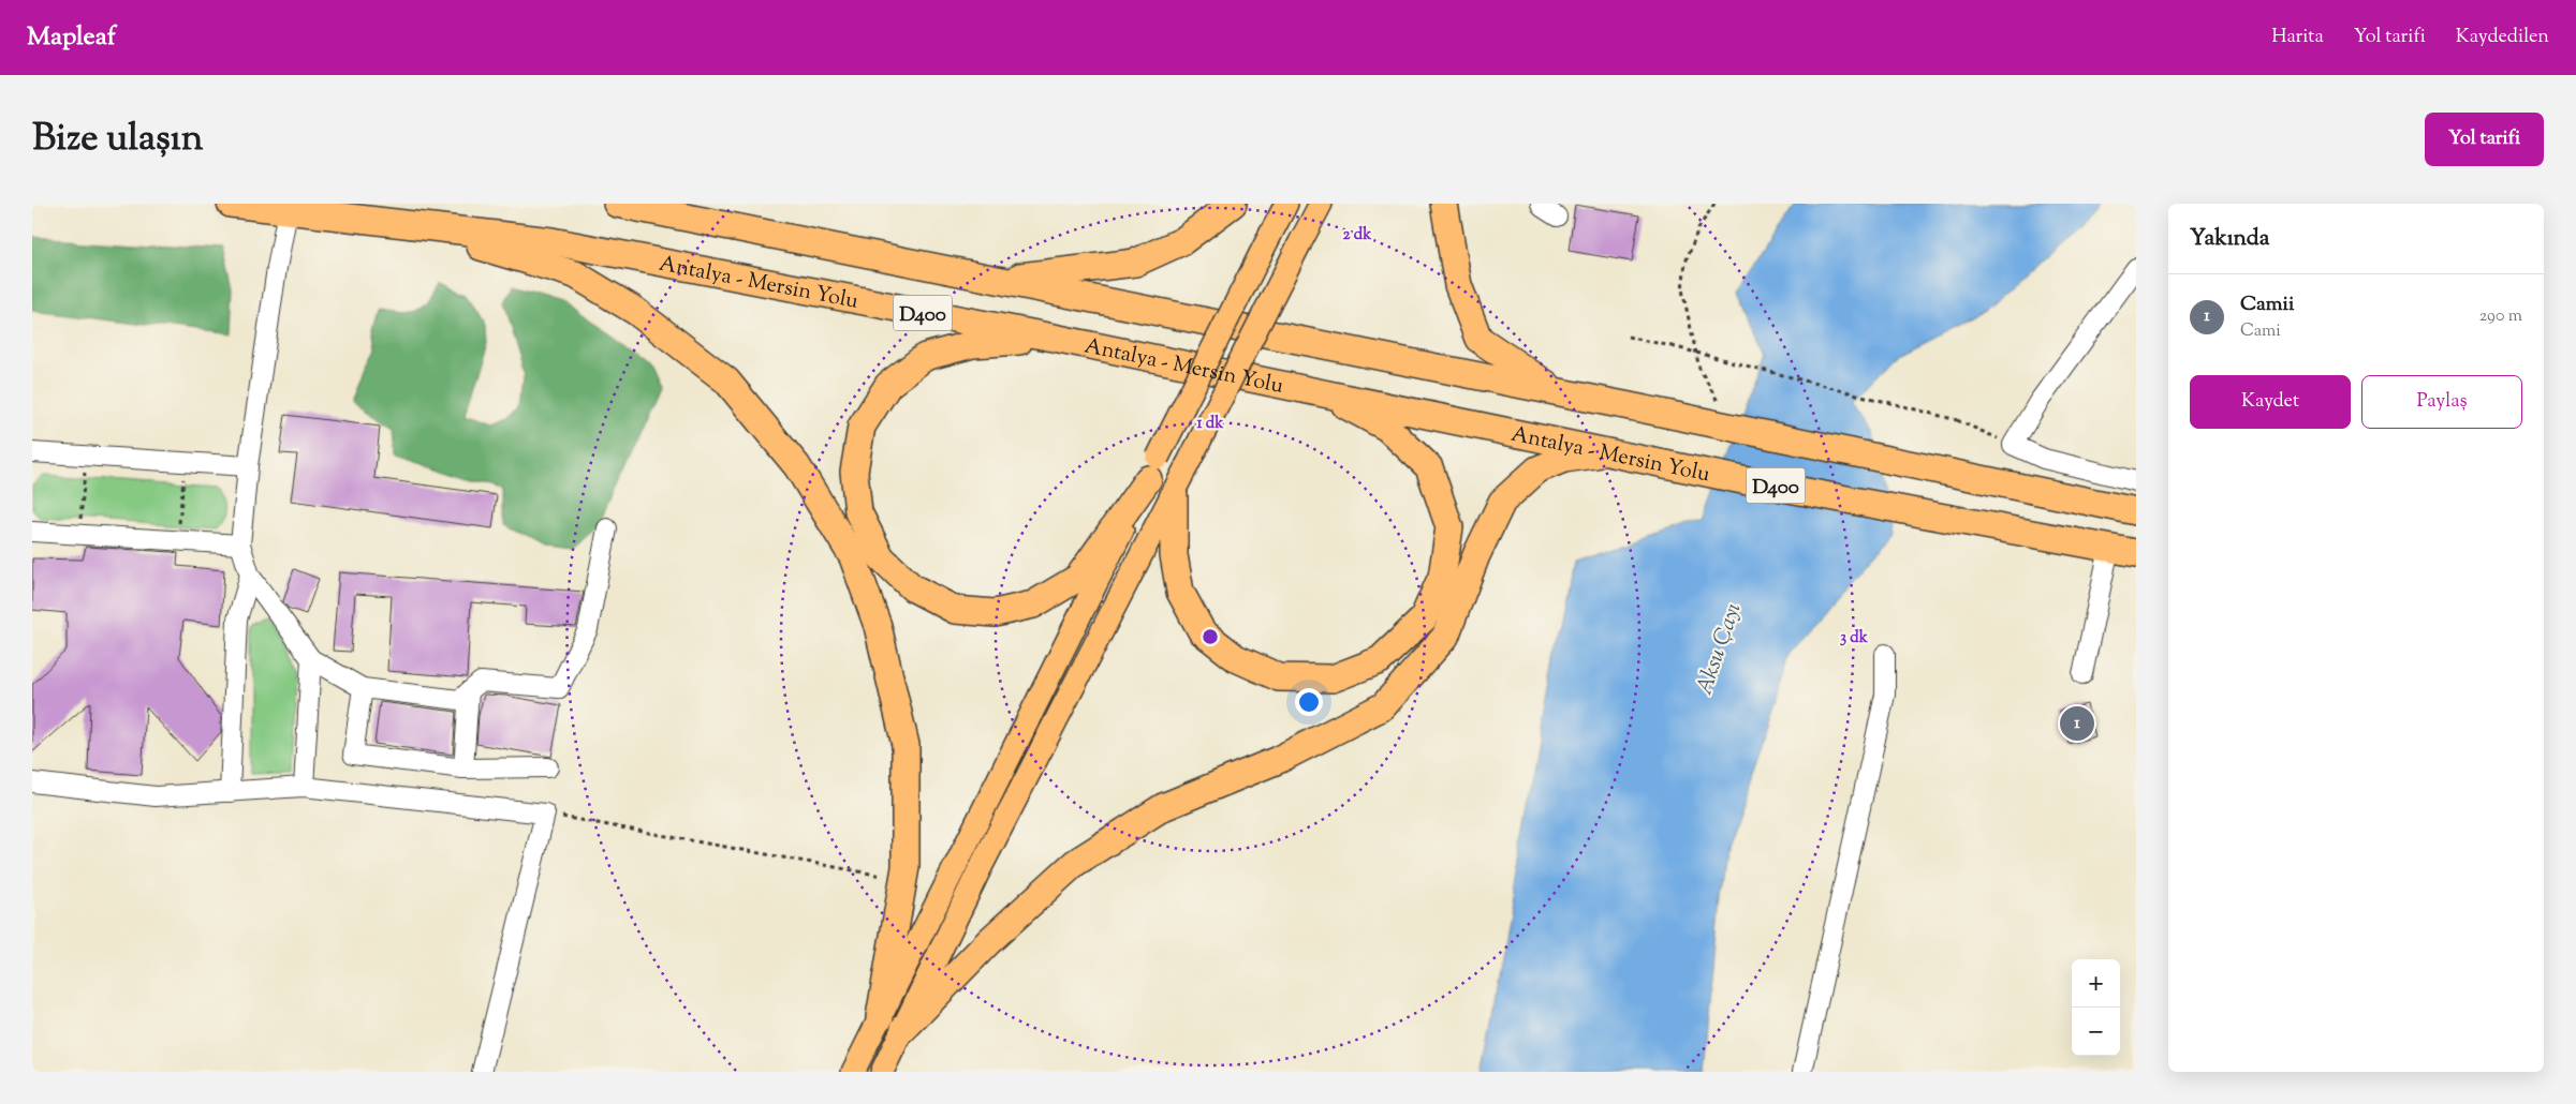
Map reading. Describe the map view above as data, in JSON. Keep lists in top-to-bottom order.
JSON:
{
  "streets": {
    "highway": ["Antalya - Mersin Yolu", "D400"]
  },
  "water": ["Aksu Çayı"],
  "page": {
    "header": "Mapleaf",
    "nav": ["Harita", "Yol tarifi", "Kaydedilen"],
    "title": "Bize ulaşın",
    "buttons": [
      "Yol tarifi",
      ["Kaydet", "Paylaş"]
    ],
    "heading": "Yakında",
    "list": [
      {
        "mark": "1",
        "name": "Camii",
        "note": "Cami",
        "value": "290 m"
      }
    ],
    "pins": "1",
    "map_buttons": ["+", "−"]
  },
  "rings": ["2 dk", "1 dk", "3 dk"]
}
